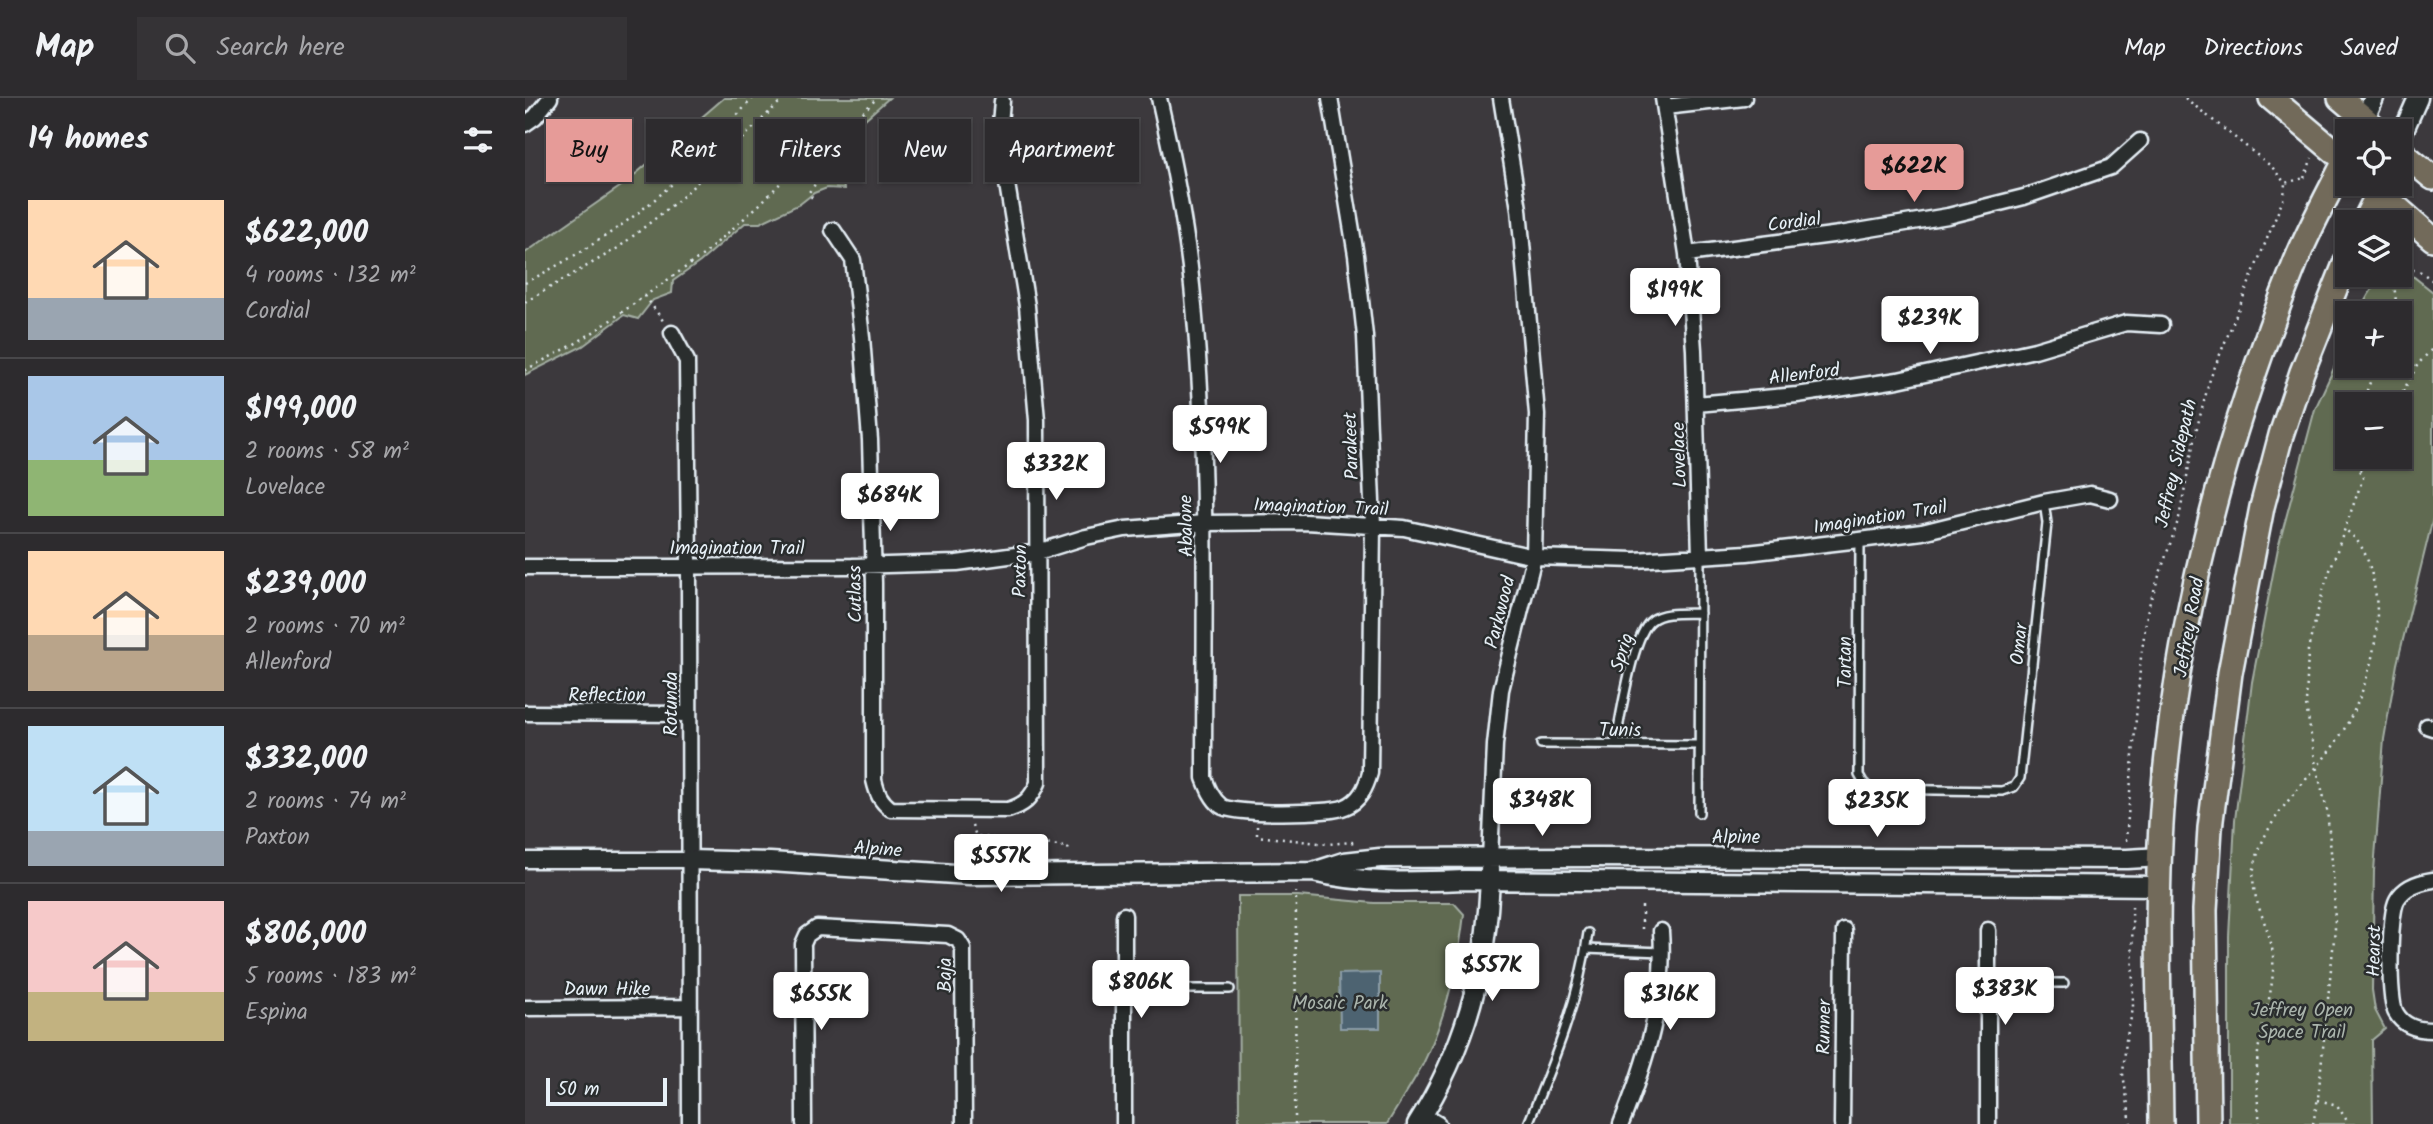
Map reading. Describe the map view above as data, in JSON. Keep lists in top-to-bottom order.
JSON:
{
  "streets": {
    "main road": ["Jeffrey Road"],
    "street": [
      "Cordial",
      "Allenford",
      "Parakeet",
      "Lovelace",
      "Imagination Trail",
      "Abalone",
      "Paxton",
      "Cutlass",
      "Parkwood",
      "Reflection",
      "Rotunda",
      "Alpine",
      "Hearst",
      "Baja",
      "Dawn Hike",
      "Runner"
    ],
    "lane": [
      "Omar",
      "Sprig",
      "Tartan",
      "Tunis"
    ],
    "path": ["Jeffrey Sidepath"]
  },
  "crossings": [
    ["Cordial", "Lovelace"],
    ["Allenford", "Lovelace"],
    ["Parakeet", "Imagination Trail"],
    ["Parakeet", "Abalone"],
    ["Lovelace", "Imagination Trail"],
    ["Lovelace", "Sprig"],
    ["Lovelace", "Tunis"],
    ["Imagination Trail", "Abalone"],
    ["Imagination Trail", "Paxton"],
    ["Imagination Trail", "Cutlass"],
    ["Imagination Trail", "Parkwood"],
    ["Imagination Trail", "Omar"],
    ["Imagination Trail", "Tartan"],
    ["Imagination Trail", "Rotunda"],
    ["Paxton", "Cutlass"],
    ["Parkwood", "Alpine"],
    ["Jeffrey Road", "Alpine"],
    ["Omar", "Tartan"],
    ["Sprig", "Tunis"],
    ["Reflection", "Rotunda"],
    ["Rotunda", "Alpine"],
    ["Rotunda", "Dawn Hike"]
  ],
  "parks": ["Mosaic Park", "Jeffrey Open Space Trail"],
  "scale_bar": "50 m",
  "page": {
    "header": "Map",
    "search": "Search here",
    "nav": ["Map", "Directions", "Saved"],
    "heading": "14 homes",
    "map_buttons": ["+", "−"],
    "chip": [
      "Buy",
      "Rent",
      "Filters",
      "New",
      "Apartment"
    ],
    "price": [
      "$622K",
      "$199K",
      "$239K",
      "$599K",
      "$332K",
      "$684K",
      "$348K",
      "$235K",
      "$557K",
      "$557K",
      "$806K",
      "$383K",
      "$655K",
      "$316K"
    ],
    "list": [
      {
        "name": "$622,000",
        "note": "4 rooms · 132 m² · Cordial"
      },
      {
        "name": "$199,000",
        "note": "2 rooms · 58 m² · Lovelace"
      },
      {
        "name": "$239,000",
        "note": "2 rooms · 70 m² · Allenford"
      },
      {
        "name": "$332,000",
        "note": "2 rooms · 74 m² · Paxton"
      },
      {
        "name": "$806,000",
        "note": "5 rooms · 183 m² · Espina"
      }
    ],
    "scale": "50 m"
  }
}
